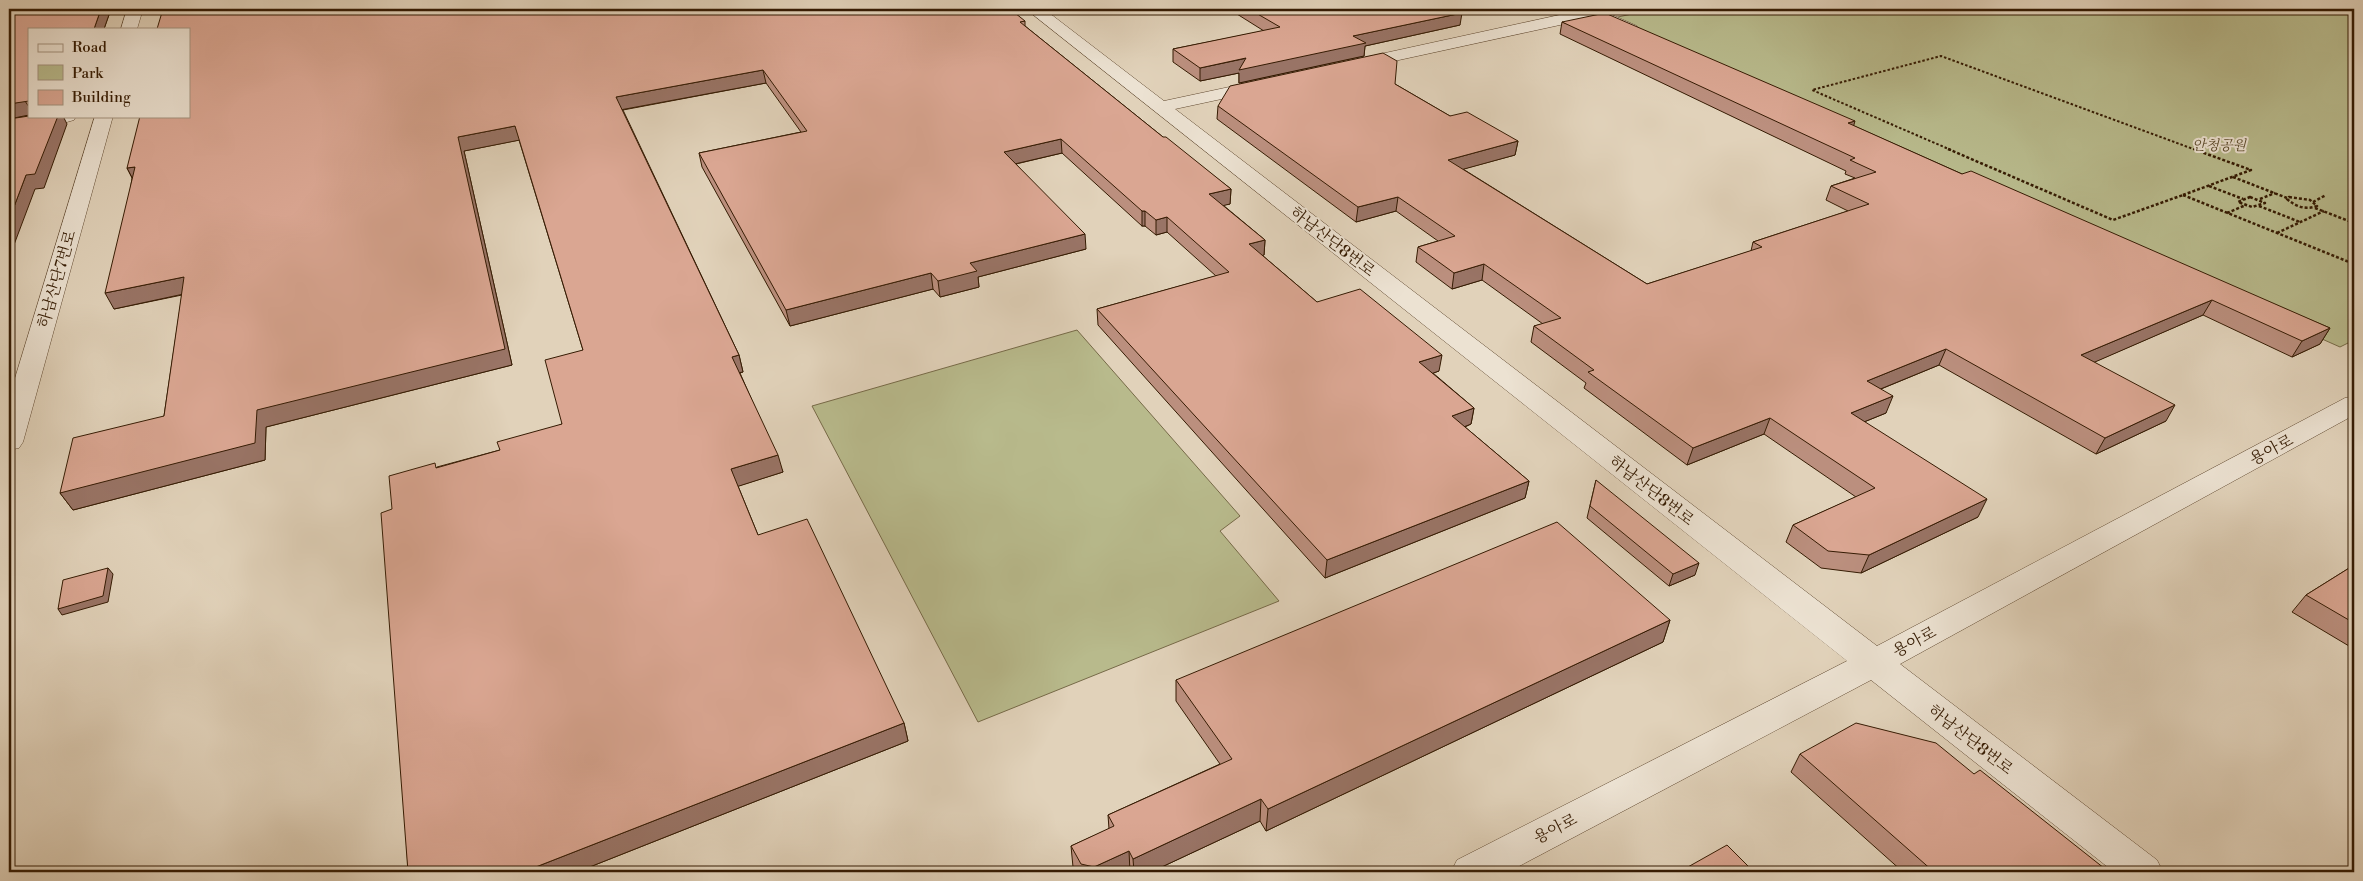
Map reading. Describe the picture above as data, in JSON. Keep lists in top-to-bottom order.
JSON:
{
  "streets": {
    "street": ["하남산단8번로", "하남산단7번로", "용아로"]
  },
  "crossings": [
    ["하남산단8번로", "용아로"]
  ],
  "parks": ["안청공원"],
  "legend": ["Road", "Park", "Building"]
}
